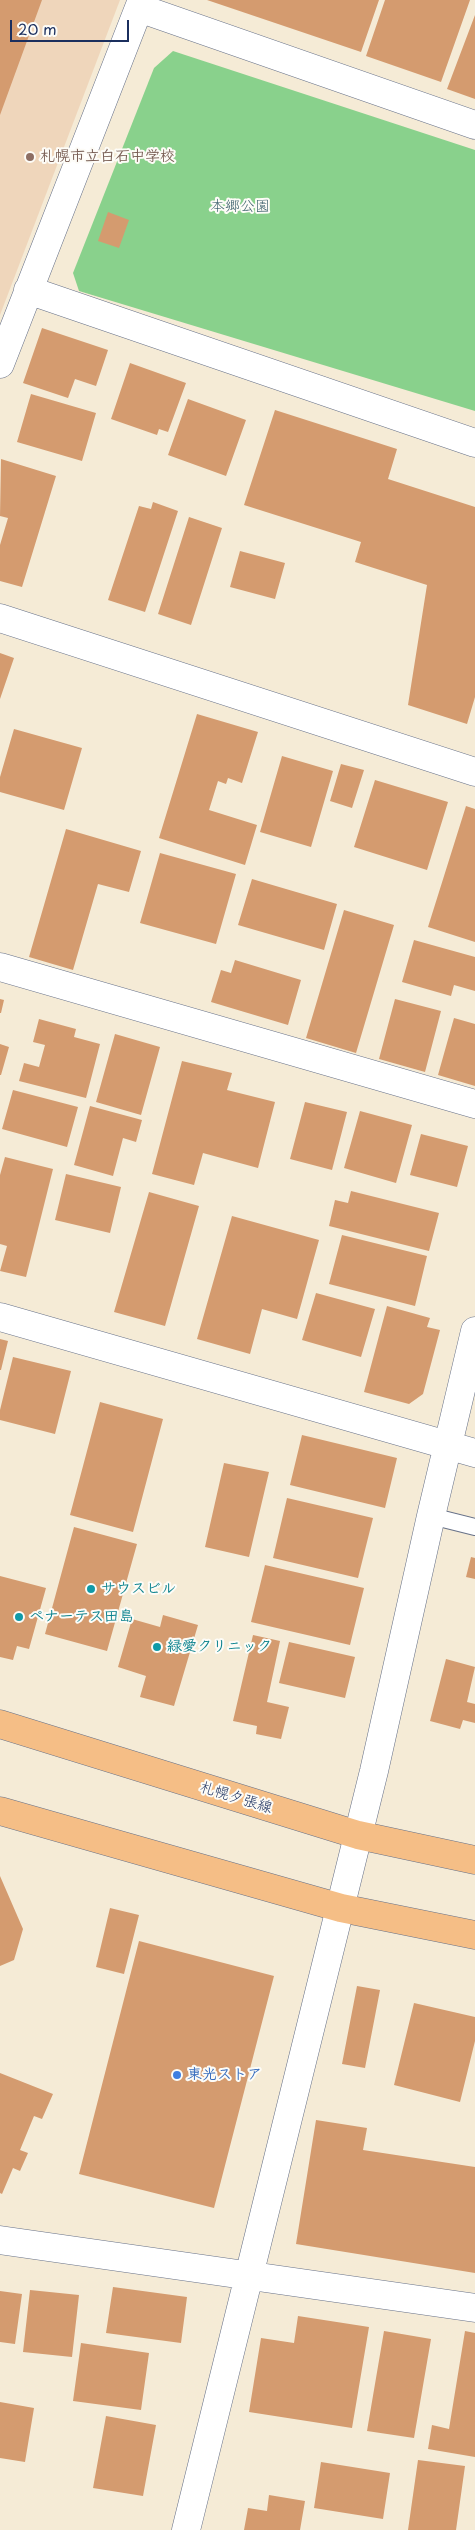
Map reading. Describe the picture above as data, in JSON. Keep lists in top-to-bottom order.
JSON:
{
  "streets": {
    "main road": ["札幌夕張線"]
  },
  "parks": ["本郷公園"],
  "places": [
    "札幌市立白石中学校",
    "サウスビル",
    "ペナーテス田島",
    "緑愛クリニック",
    "東光ストア"
  ],
  "scale_bar": "20 m"
}
